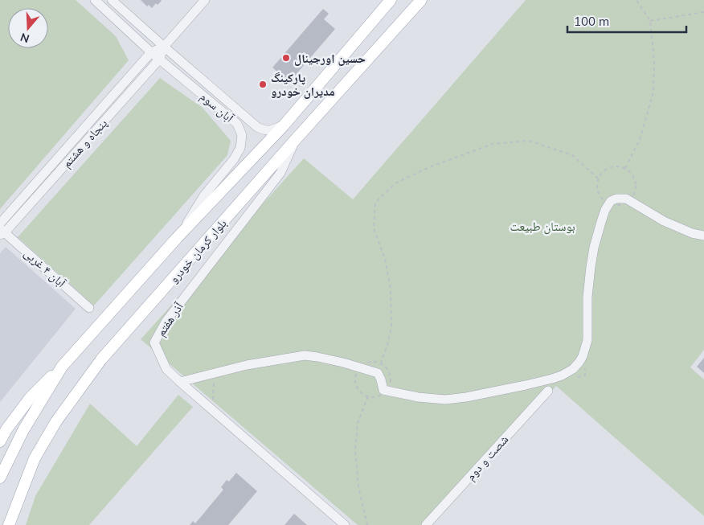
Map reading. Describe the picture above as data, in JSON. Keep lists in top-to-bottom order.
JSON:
{
  "streets": {
    "main road": ["بلوار کرمان خودرو"],
    "street": [
      "آبان سوم",
      "پنجاه و هشتم",
      "آبان ۴ غربی",
      "آذر هفتم",
      "شصت و دوم"
    ]
  },
  "crossings": [
    ["آبان سوم", "پنجاه و هشتم"],
    ["آبان سوم", "بلوار کرمان خودرو"],
    ["پنجاه و هشتم", "آبان ۴ غربی"],
    ["بلوار کرمان خودرو", "آذر هفتم"]
  ],
  "parks": ["بوستان طبیعت"],
  "places": ["حسین اورجینال", "پارکینگ مدیران خودرو"],
  "scale_bar": "100 m",
  "north": "bottom"
}
